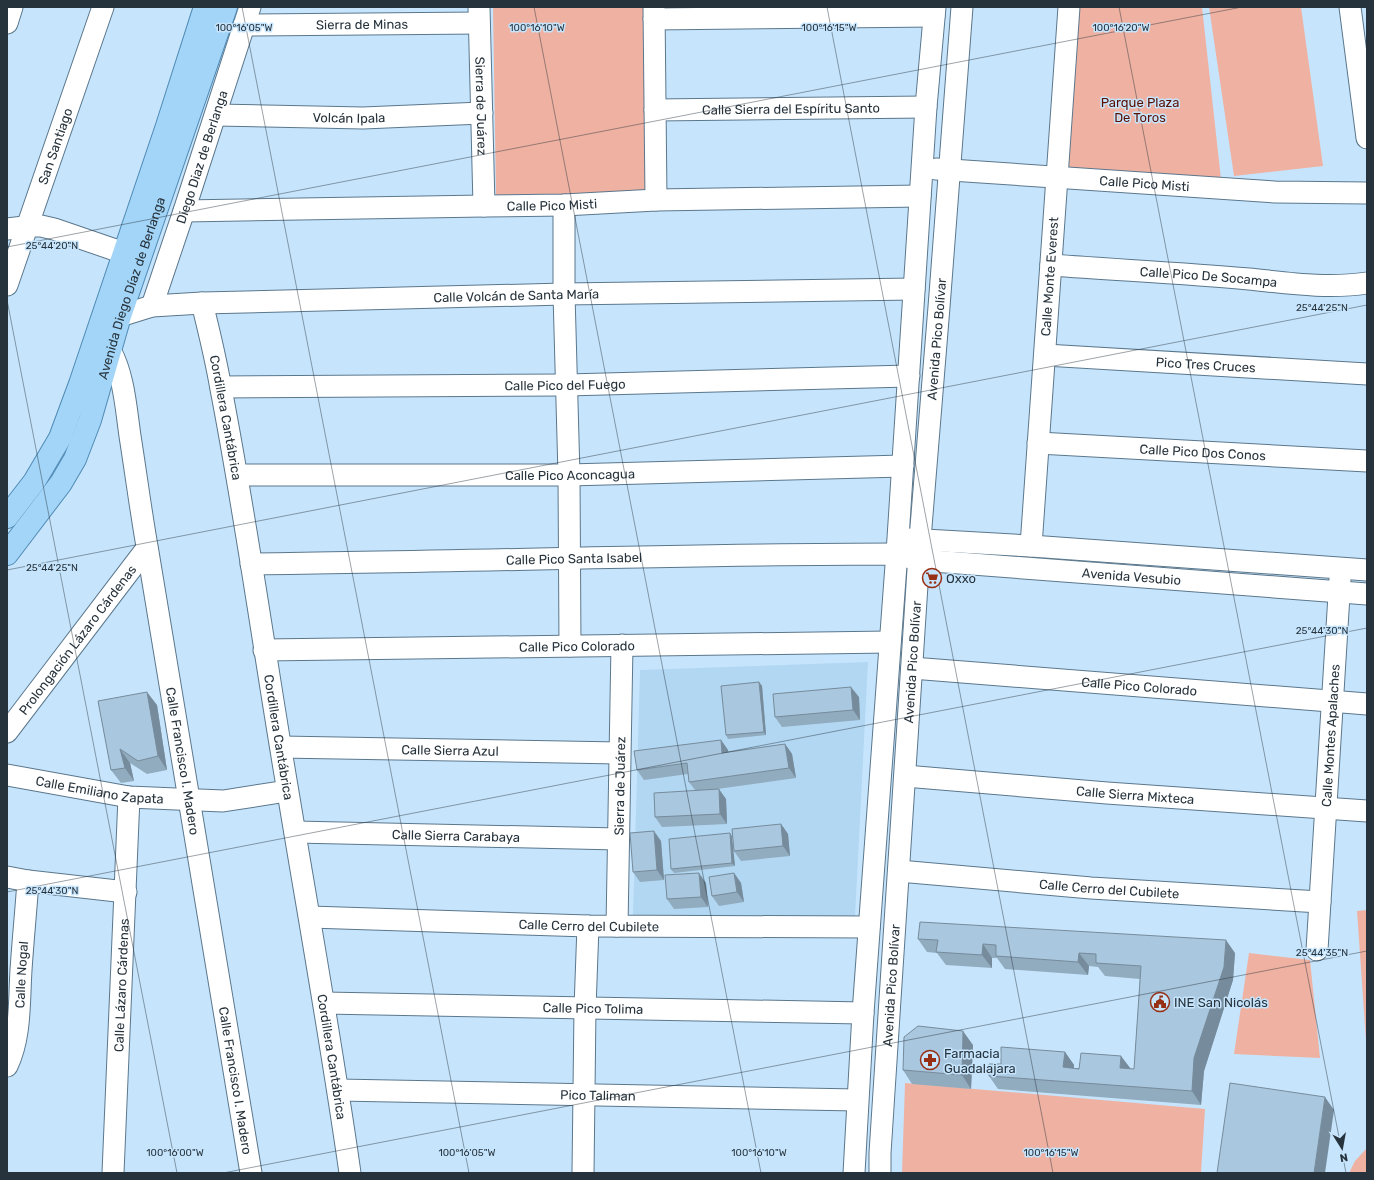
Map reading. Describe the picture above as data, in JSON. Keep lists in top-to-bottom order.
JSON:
{
  "streets": {
    "main road": ["Avenida Diego Díaz de Berlanga"],
    "street": [
      "Sierra de Minas",
      "Sierra de Juárez",
      "Calle Sierra del Espíritu Santo",
      "Volcán Ipala",
      "San Santiago",
      "Diego Diaz de Berlanga",
      "Calle Pico Misti",
      "Calle Monte Everest",
      "Calle Pico De Socampa",
      "Calle Volcán de Santa María",
      "Avenida Pico Bolívar",
      "Pico Tres Cruces",
      "Calle Pico del Fuego",
      "Cordillera Cantábrica",
      "Calle Pico Dos Conos",
      "Calle Pico Aconcagua",
      "Calle Pico Santa Isabel",
      "Avenida Vesubio",
      "Prolongación Lázaro Cárdenas",
      "Calle Pico Colorado",
      "Calle Montes Apalaches",
      "Calle Sierra Azul",
      "Calle Francisco I. Madero",
      "Calle Emiliano Zapata",
      "Calle Sierra Mixteca",
      "Calle Sierra Carabaya",
      "Calle Cerro del Cubilete",
      "Calle Nogal",
      "Calle Lázaro Cárdenas",
      "Calle Pico Tolima",
      "Pico Taliman"
    ]
  },
  "crossings": [
    ["Sierra de Minas", "Sierra de Juárez"],
    ["Sierra de Minas", "Diego Diaz de Berlanga"],
    ["Sierra de Juárez", "Volcán Ipala"],
    ["Sierra de Juárez", "Calle Pico Misti"],
    ["Sierra de Juárez", "Calle Pico Colorado"],
    ["Sierra de Juárez", "Calle Sierra Azul"],
    ["Sierra de Juárez", "Calle Sierra Carabaya"],
    ["Sierra de Juárez", "Calle Cerro del Cubilete"],
    ["Calle Sierra del Espíritu Santo", "Avenida Pico Bolívar"],
    ["Volcán Ipala", "Diego Diaz de Berlanga"],
    ["Diego Diaz de Berlanga", "Calle Pico Misti"],
    ["Diego Diaz de Berlanga", "Calle Volcán de Santa María"],
    ["Calle Pico Misti", "Calle Monte Everest"],
    ["Calle Pico Misti", "Avenida Pico Bolívar"],
    ["Calle Monte Everest", "Calle Pico De Socampa"],
    ["Calle Monte Everest", "Pico Tres Cruces"],
    ["Calle Monte Everest", "Calle Pico Dos Conos"],
    ["Calle Monte Everest", "Avenida Vesubio"],
    ["Avenida Diego Díaz de Berlanga", "Calle Volcán de Santa María"],
    ["Avenida Diego Díaz de Berlanga", "Calle Francisco I. Madero"],
    ["Calle Volcán de Santa María", "Avenida Pico Bolívar"],
    ["Calle Volcán de Santa María", "Cordillera Cantábrica"],
    ["Avenida Pico Bolívar", "Calle Pico del Fuego"],
    ["Avenida Pico Bolívar", "Calle Pico Aconcagua"],
    ["Avenida Pico Bolívar", "Calle Pico Santa Isabel"],
    ["Avenida Pico Bolívar", "Avenida Vesubio"],
    ["Avenida Pico Bolívar", "Calle Pico Colorado"],
    ["Avenida Pico Bolívar", "Calle Sierra Mixteca"],
    ["Avenida Pico Bolívar", "Calle Cerro del Cubilete"],
    ["Avenida Pico Bolívar", "Calle Pico Tolima"],
    ["Avenida Pico Bolívar", "Pico Taliman"],
    ["Calle Pico del Fuego", "Cordillera Cantábrica"],
    ["Cordillera Cantábrica", "Calle Pico Aconcagua"],
    ["Cordillera Cantábrica", "Calle Pico Santa Isabel"],
    ["Cordillera Cantábrica", "Calle Pico Colorado"],
    ["Cordillera Cantábrica", "Calle Sierra Azul"],
    ["Cordillera Cantábrica", "Calle Emiliano Zapata"],
    ["Cordillera Cantábrica", "Calle Sierra Carabaya"],
    ["Cordillera Cantábrica", "Calle Cerro del Cubilete"],
    ["Cordillera Cantábrica", "Calle Pico Tolima"],
    ["Cordillera Cantábrica", "Pico Taliman"],
    ["Calle Pico Santa Isabel", "Avenida Vesubio"],
    ["Avenida Vesubio", "Calle Montes Apalaches"],
    ["Prolongación Lázaro Cárdenas", "Calle Francisco I. Madero"],
    ["Calle Pico Colorado", "Calle Montes Apalaches"],
    ["Calle Montes Apalaches", "Calle Sierra Mixteca"],
    ["Calle Montes Apalaches", "Calle Cerro del Cubilete"],
    ["Calle Francisco I. Madero", "Calle Emiliano Zapata"],
    ["Calle Emiliano Zapata", "Calle Lázaro Cárdenas"]
  ],
  "parks": ["Parque Plaza De Toros"],
  "places": {
    "supermarket": ["Oxxo"],
    "public building": ["INE San Nicolás"],
    "pharmacy": ["Farmacia Guadalajara"]
  },
  "north": "bottom",
  "coordinates": [
    "100°16'05\"W",
    "100°16'10\"W",
    "100°16'15\"W",
    "100°16'20\"W",
    "25°44'20\"N",
    "25°44'25\"N",
    "25°44'30\"N",
    "25°44'35\"N",
    "100°16'00\"W"
  ]
}
